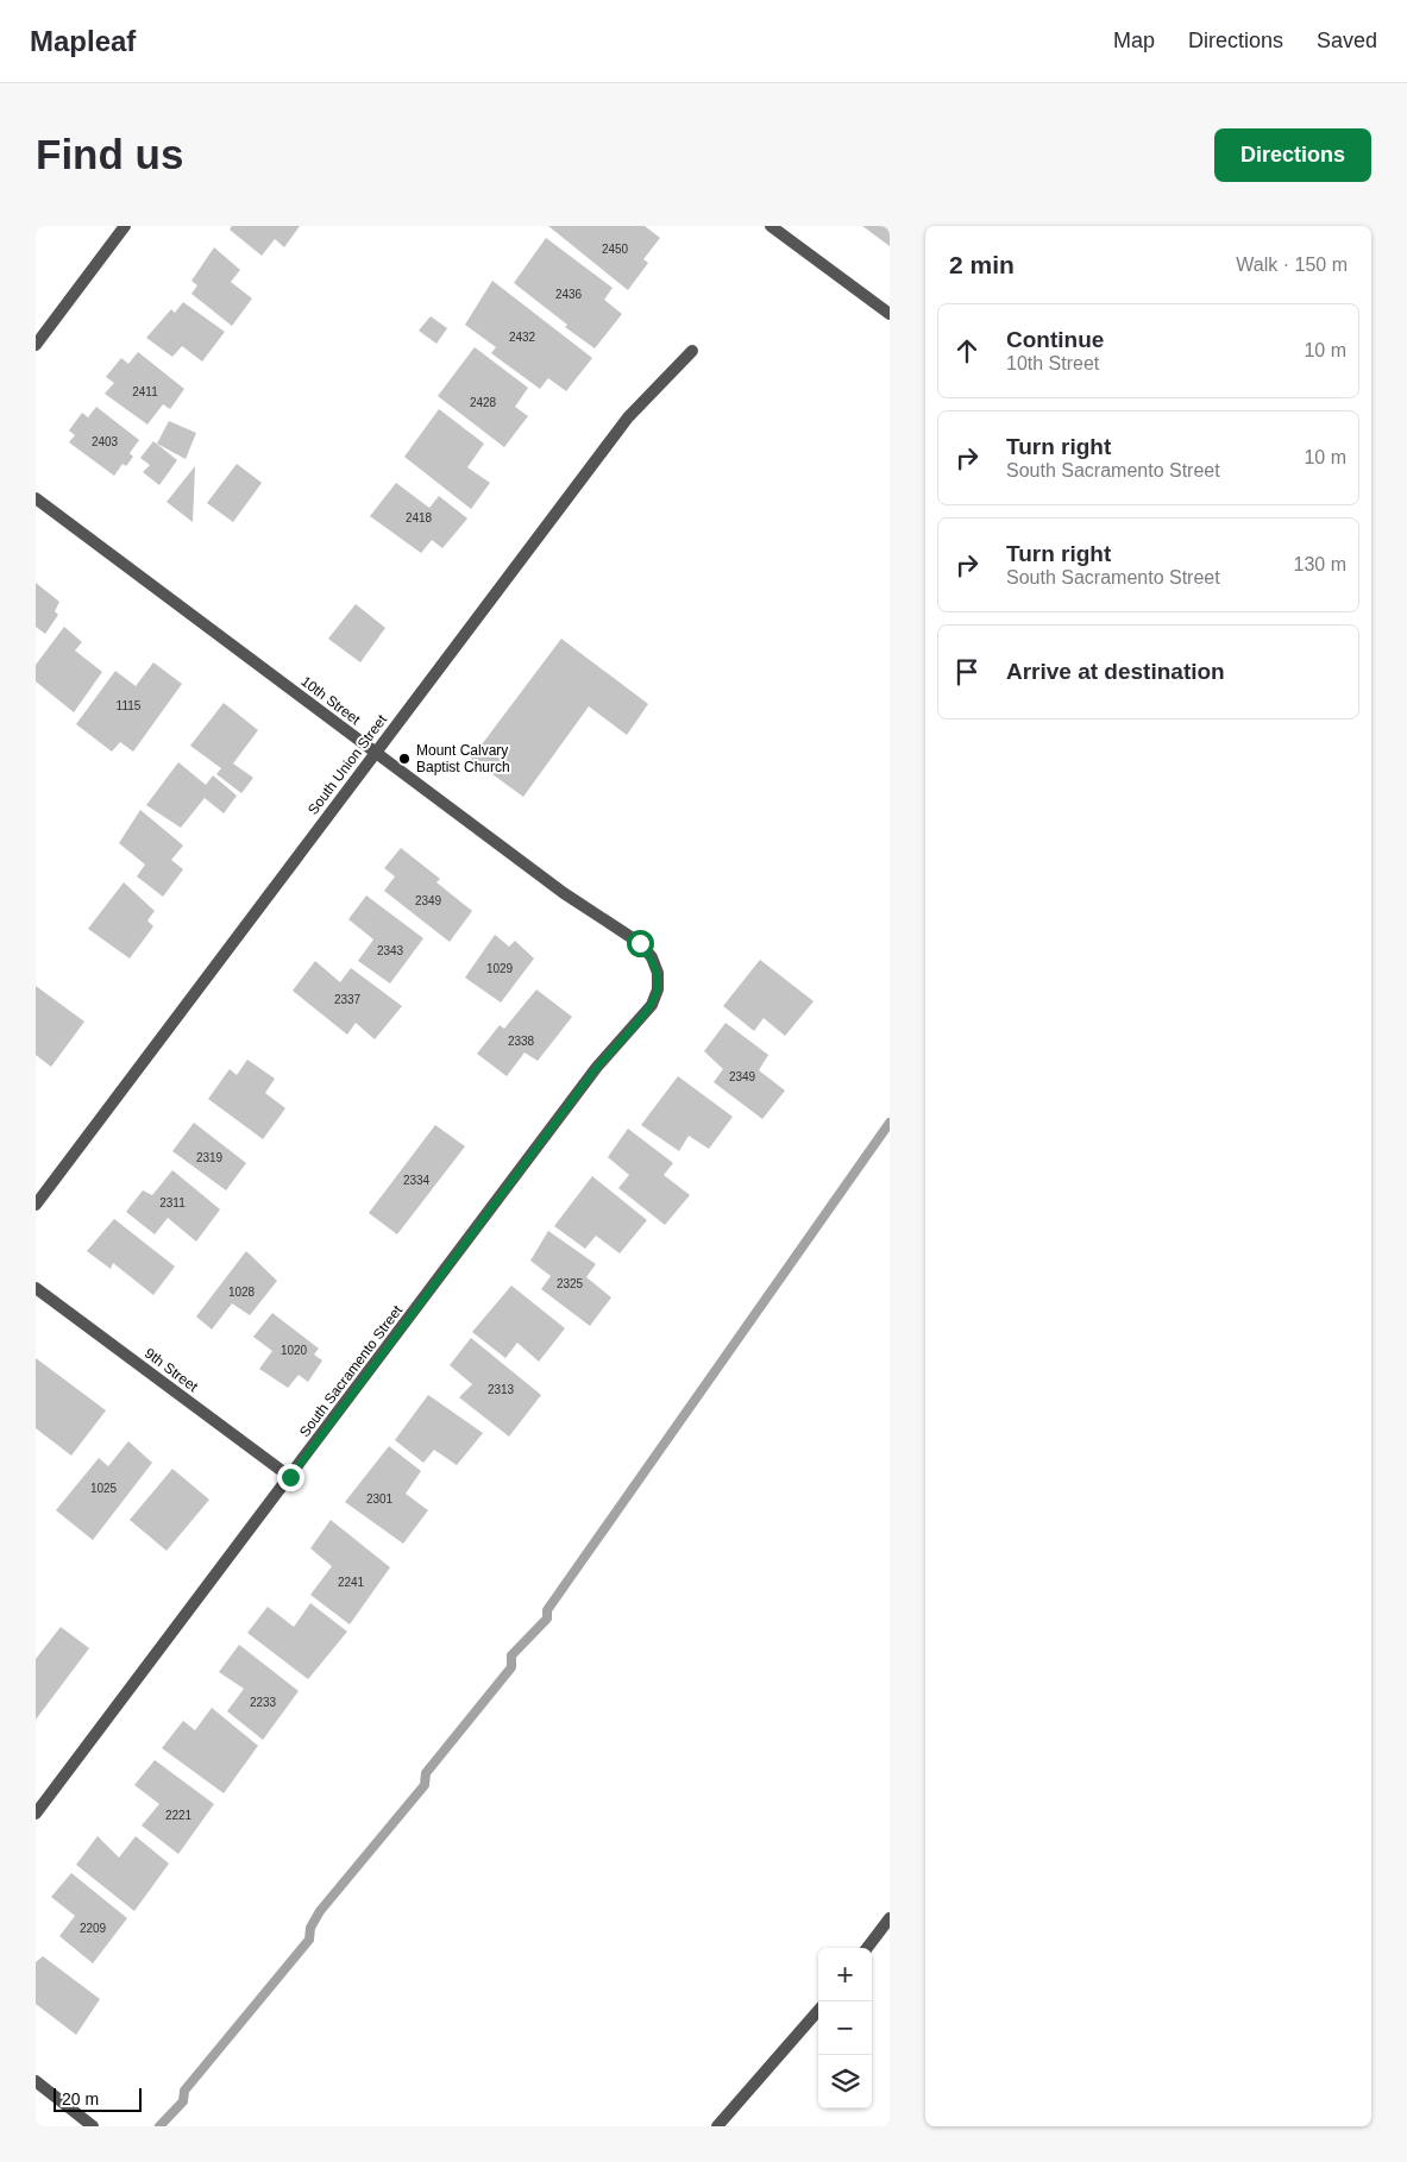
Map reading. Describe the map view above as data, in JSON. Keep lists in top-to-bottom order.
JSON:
{
  "streets": {
    "street": [
      "10th Street",
      "South Union Street",
      "9th Street",
      "South Sacramento Street"
    ]
  },
  "crossings": [
    ["10th Street", "South Union Street"],
    ["10th Street", "South Sacramento Street"],
    ["9th Street", "South Sacramento Street"]
  ],
  "places": ["Mount Calvary Baptist Church"],
  "house_numbers": [
    "2450",
    "2436",
    "2432",
    "2411",
    "2428",
    "2403",
    "2418",
    "1115",
    "2349",
    "2343",
    "1029",
    "2337",
    "2338",
    "2349",
    "2319",
    "2334",
    "2311",
    "2325",
    "1028",
    "1020",
    "2313",
    "1025",
    "2301",
    "2241",
    "2233",
    "2221",
    "2209"
  ],
  "scale_bar": "20 m",
  "page": {
    "header": "Mapleaf",
    "nav": ["Map", "Directions", "Saved"],
    "buttons": "Directions",
    "title": "Find us",
    "heading": ["2 min", "Walk · 150 m"],
    "list": [
      ["Continue", "10th Street", "10 m"],
      ["Turn right", "South Sacramento Street", "10 m"],
      ["Turn right", "South Sacramento Street", "130 m"],
      "Arrive at destination"
    ],
    "map_buttons": ["+", "−"],
    "scale": "20 m"
  }
}
